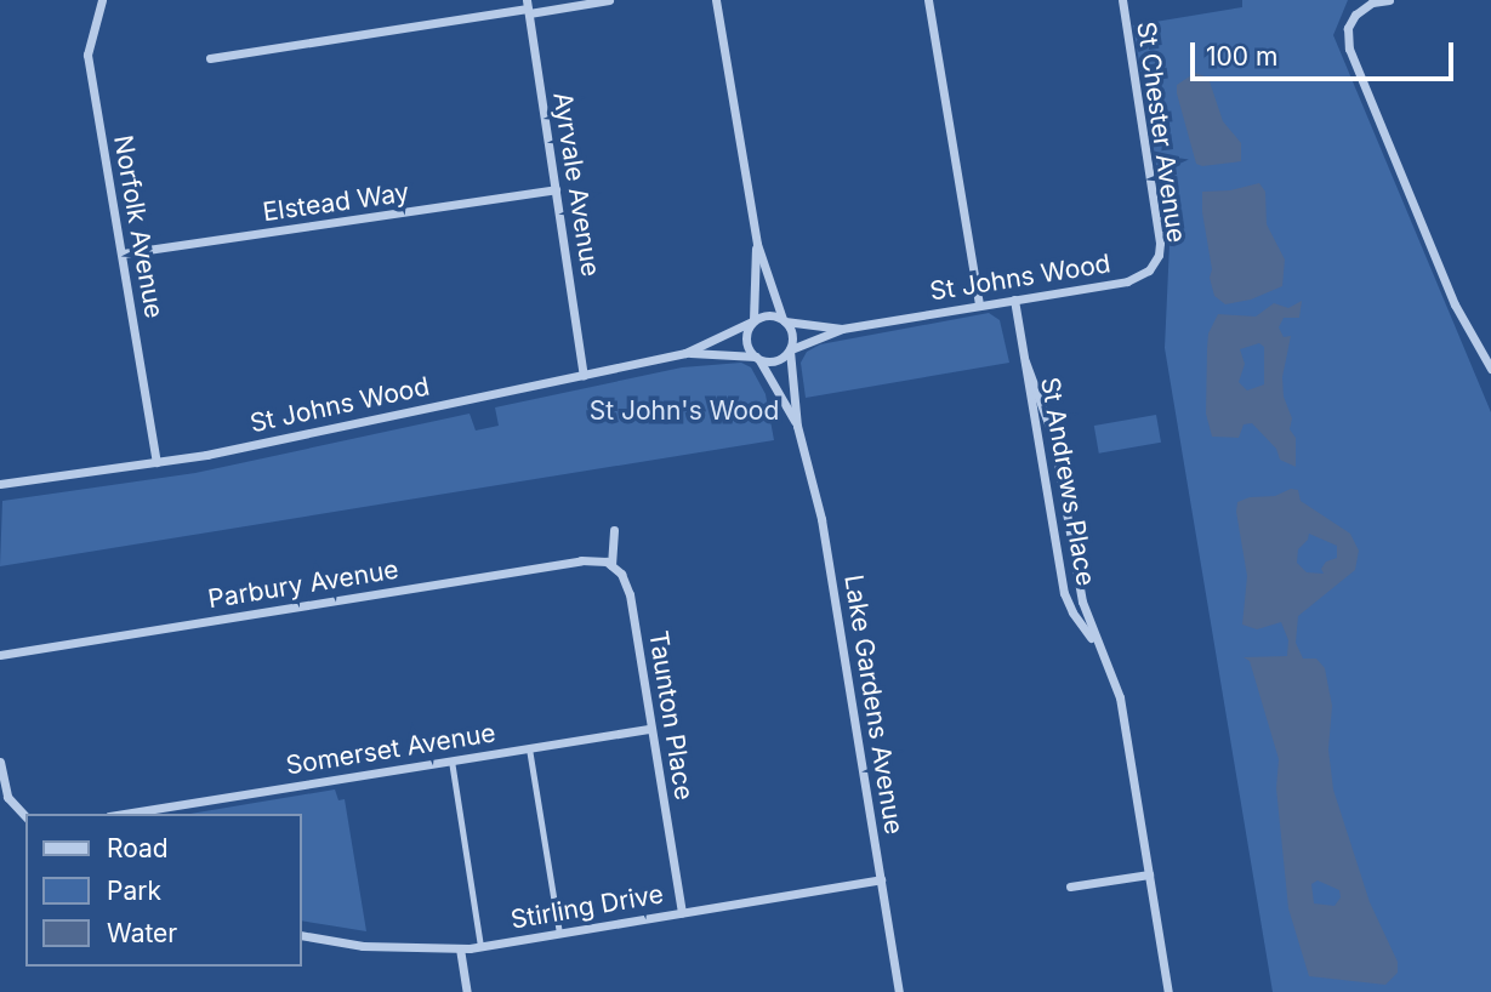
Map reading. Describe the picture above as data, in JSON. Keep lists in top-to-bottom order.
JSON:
{
  "streets": {
    "street": [
      "St Chester Avenue",
      "Ayrvale Avenue",
      "Elstead Way",
      "Norfolk Avenue",
      "St Johns Wood",
      "St Andrews Place",
      "Parbury Avenue",
      "Lake Gardens Avenue",
      "Taunton Place",
      "Somerset Avenue",
      "Stirling Drive"
    ]
  },
  "crossings": [
    ["St Chester Avenue", "St Johns Wood"],
    ["Ayrvale Avenue", "Elstead Way"],
    ["Ayrvale Avenue", "St Johns Wood"],
    ["Elstead Way", "Norfolk Avenue"],
    ["Norfolk Avenue", "St Johns Wood"],
    ["St Johns Wood", "St Andrews Place"],
    ["St Johns Wood", "Lake Gardens Avenue"],
    ["Parbury Avenue", "Taunton Place"],
    ["Lake Gardens Avenue", "Stirling Drive"],
    ["Taunton Place", "Somerset Avenue"],
    ["Taunton Place", "Stirling Drive"]
  ],
  "parks": ["St John's Wood"],
  "legend": ["Road", "Park", "Water"],
  "scale_bar": "100 m"
}
